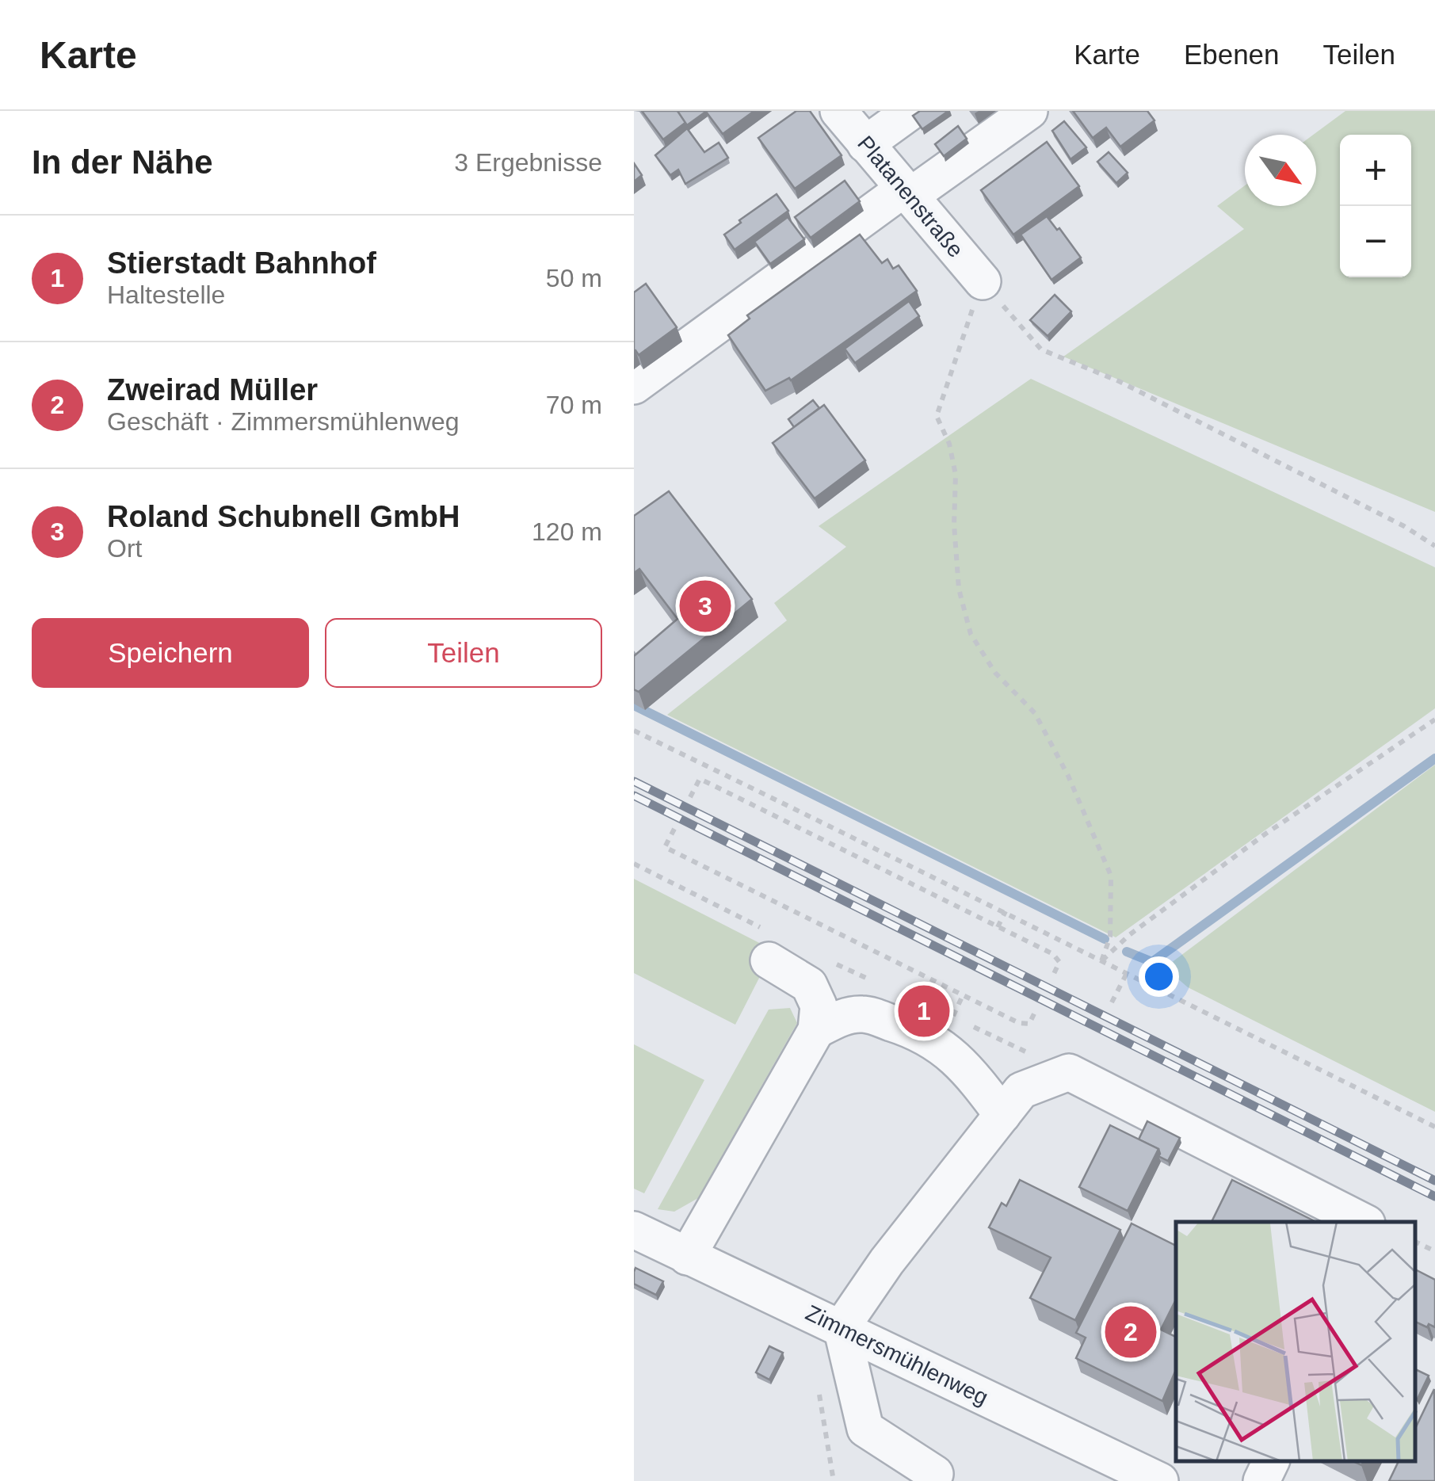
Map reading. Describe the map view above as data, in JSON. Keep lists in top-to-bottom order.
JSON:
{
  "streets": {
    "street": ["Platanenstraße", "Zimmersmühlenweg"]
  },
  "north": "bottom right",
  "page": {
    "header": "Karte",
    "nav": ["Karte", "Ebenen", "Teilen"],
    "heading": ["In der Nähe", "3 Ergebnisse"],
    "map_buttons": ["+", "−"],
    "list": [
      {
        "mark": "1",
        "name": "Stierstadt Bahnhof",
        "note": "Haltestelle",
        "value": "50 m"
      },
      {
        "mark": "2",
        "name": "Zweirad Müller",
        "note": "Geschäft · Zimmersmühlenweg",
        "value": "70 m"
      },
      {
        "mark": "3",
        "name": "Roland Schubnell GmbH",
        "note": "Ort",
        "value": "120 m"
      }
    ],
    "pins": ["3", "1", "2"],
    "buttons": ["Speichern", "Teilen"]
  }
}
